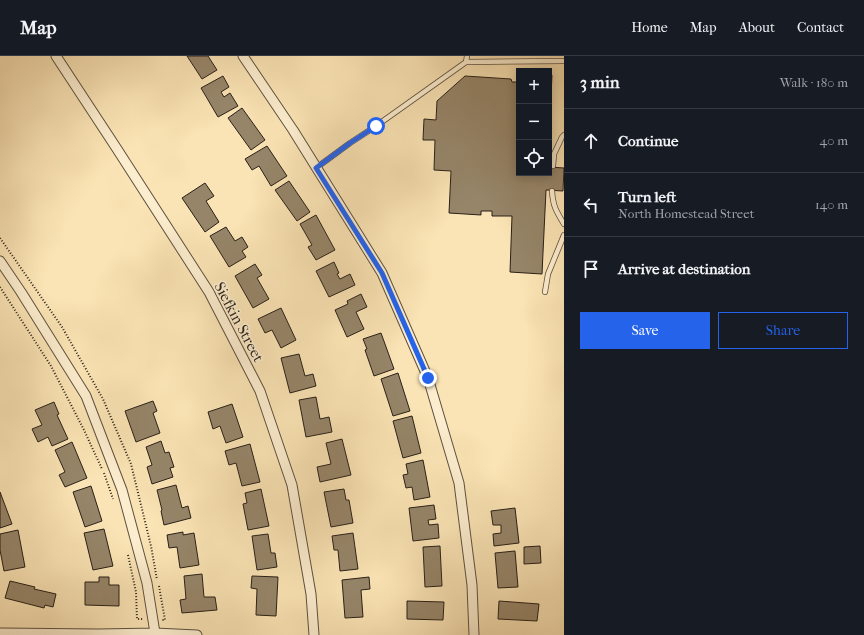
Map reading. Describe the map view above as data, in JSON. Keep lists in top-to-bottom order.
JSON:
{
  "streets": {
    "street": ["Siefkin Street"]
  },
  "page": {
    "header": "Map",
    "nav": [
      "Home",
      "Map",
      "About",
      "Contact"
    ],
    "heading": ["3 min", "Walk · 180 m"],
    "map_buttons": ["+", "−"],
    "list": [
      ["Continue", "40 m"],
      ["Turn left", "North Homestead Street", "140 m"],
      "Arrive at destination"
    ],
    "buttons": ["Save", "Share"]
  }
}
